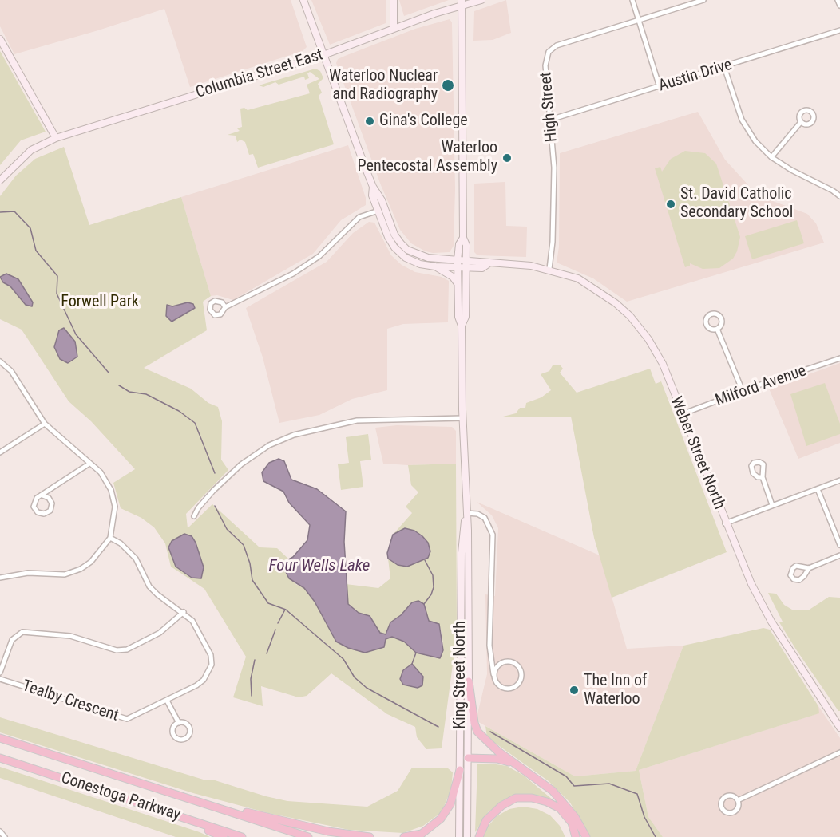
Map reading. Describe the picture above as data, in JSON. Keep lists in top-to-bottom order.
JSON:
{
  "streets": {
    "highway": ["Conestoga Parkway"],
    "main road": ["Columbia Street East", "Weber Street North", "King Street North"],
    "street": [
      "Austin Drive",
      "High Street",
      "Milford Avenue",
      "Tealby Crescent"
    ]
  },
  "crossings": [
    ["Columbia Street East", "Weber Street North"],
    ["Columbia Street East", "King Street North"],
    ["Austin Drive", "High Street"],
    ["High Street", "Weber Street North"],
    ["Milford Avenue", "Weber Street North"],
    ["Weber Street North", "King Street North"]
  ],
  "water": ["Four Wells Lake"],
  "parks": ["Forwell Park"],
  "places": [
    "Waterloo Nuclear and Radiography",
    "Gina's College",
    "Waterloo Pentecostal Assembly",
    "St. David Catholic Secondary School",
    "The Inn of Waterloo"
  ]
}
